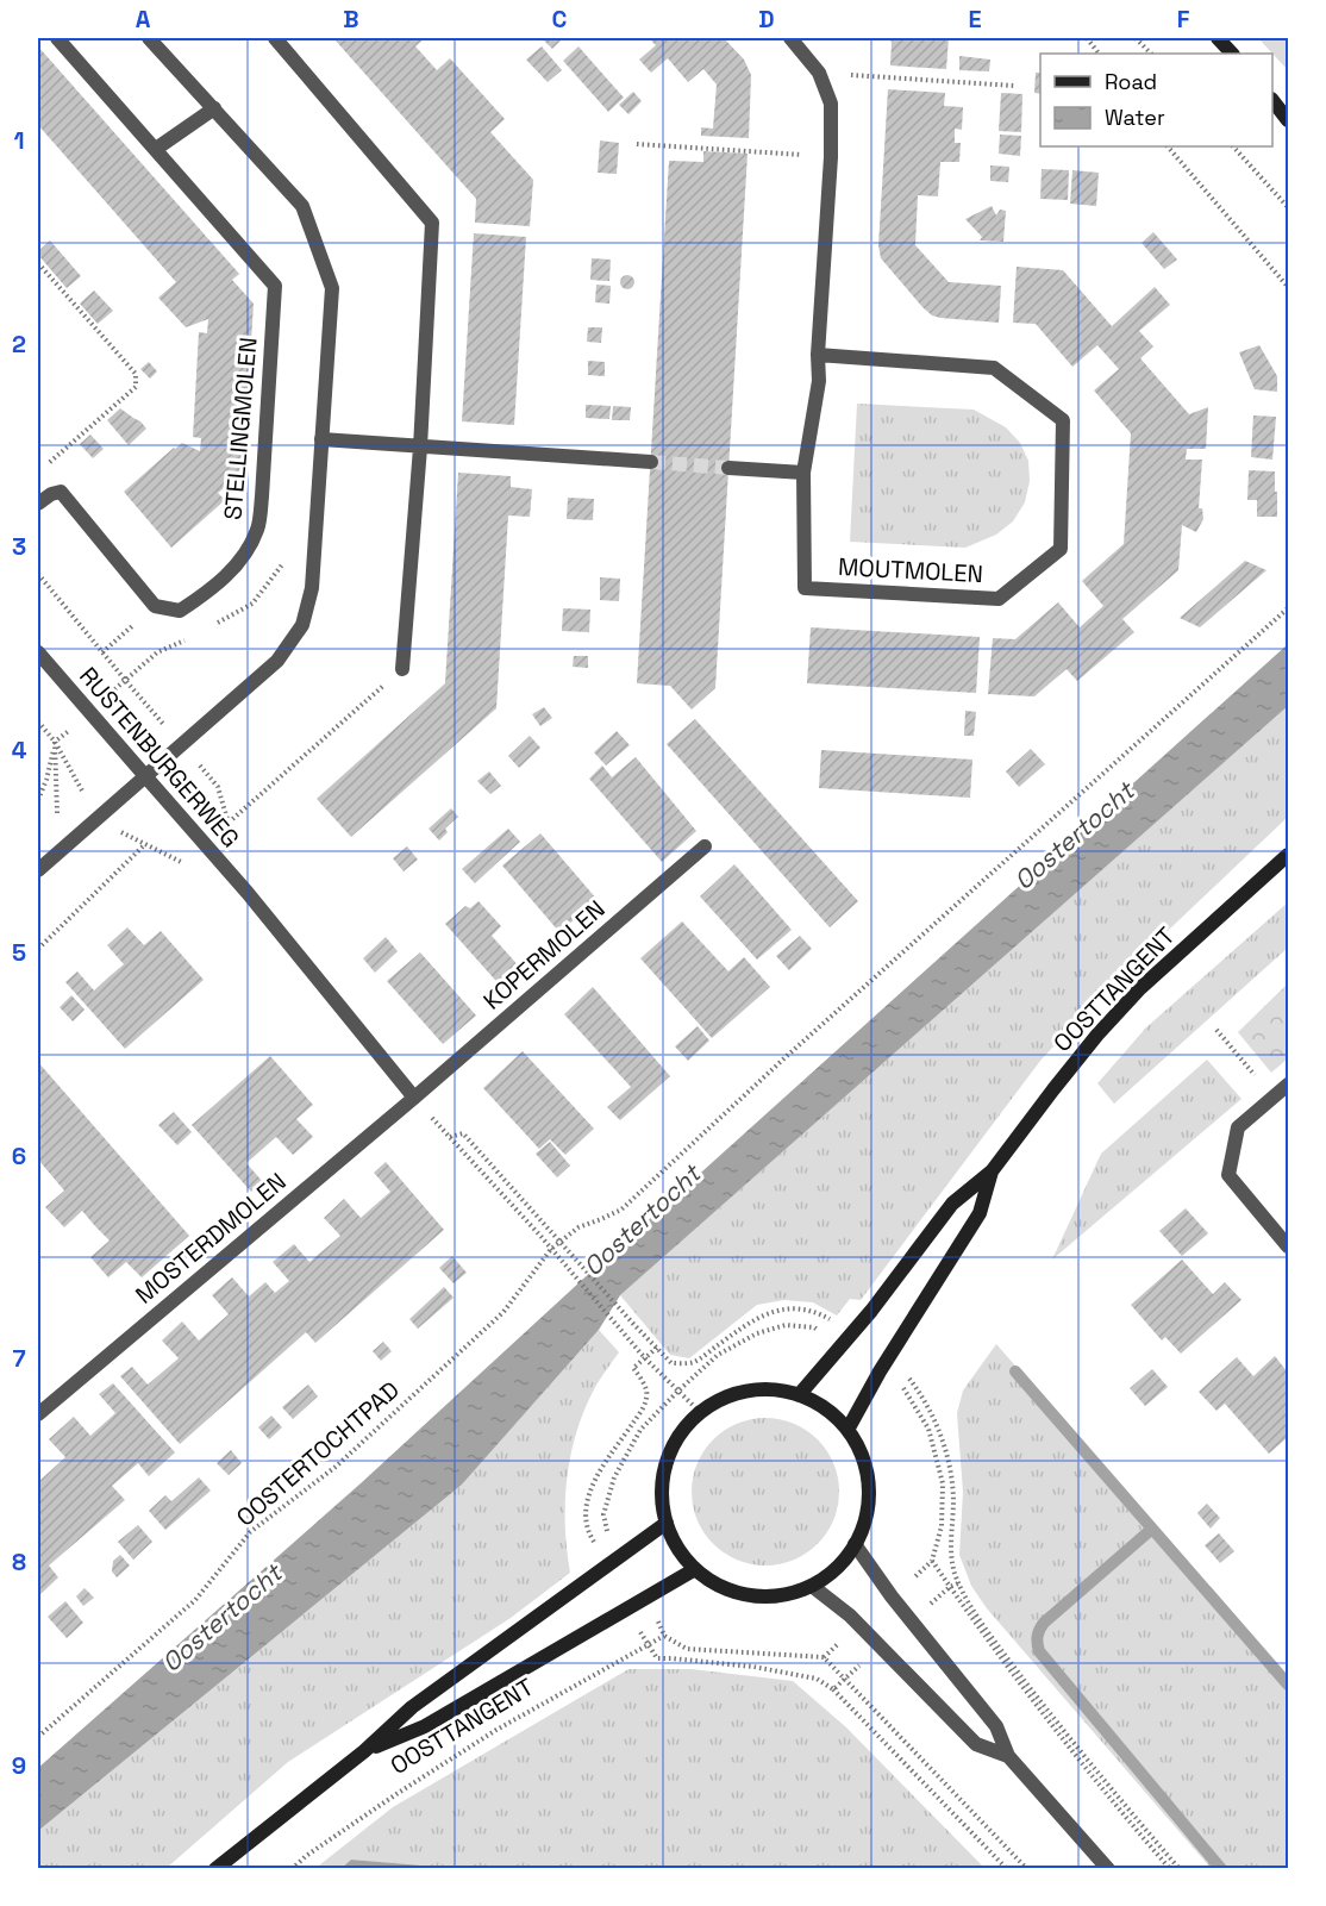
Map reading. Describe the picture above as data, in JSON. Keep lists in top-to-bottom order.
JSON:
{
  "streets": {
    "main road": ["OOSTTANGENT"],
    "street": [
      "STELLINGMOLEN",
      "MOUTMOLEN",
      "RUSTENBURGERWEG",
      "KOPERMOLEN",
      "MOSTERDMOLEN"
    ],
    "path": ["OOSTERTOCHTPAD"]
  },
  "crossings": [
    ["RUSTENBURGERWEG", "KOPERMOLEN"],
    ["RUSTENBURGERWEG", "MOSTERDMOLEN"],
    ["KOPERMOLEN", "MOSTERDMOLEN"]
  ],
  "water": ["Oostertocht"],
  "legend": ["Road", "Water"],
  "grid": {
    "columns": [
      "A",
      "B",
      "C",
      "D",
      "E",
      "F"
    ],
    "rows": [
      "1",
      "2",
      "3",
      "4",
      "5",
      "6",
      "7",
      "8",
      "9"
    ]
  }
}
